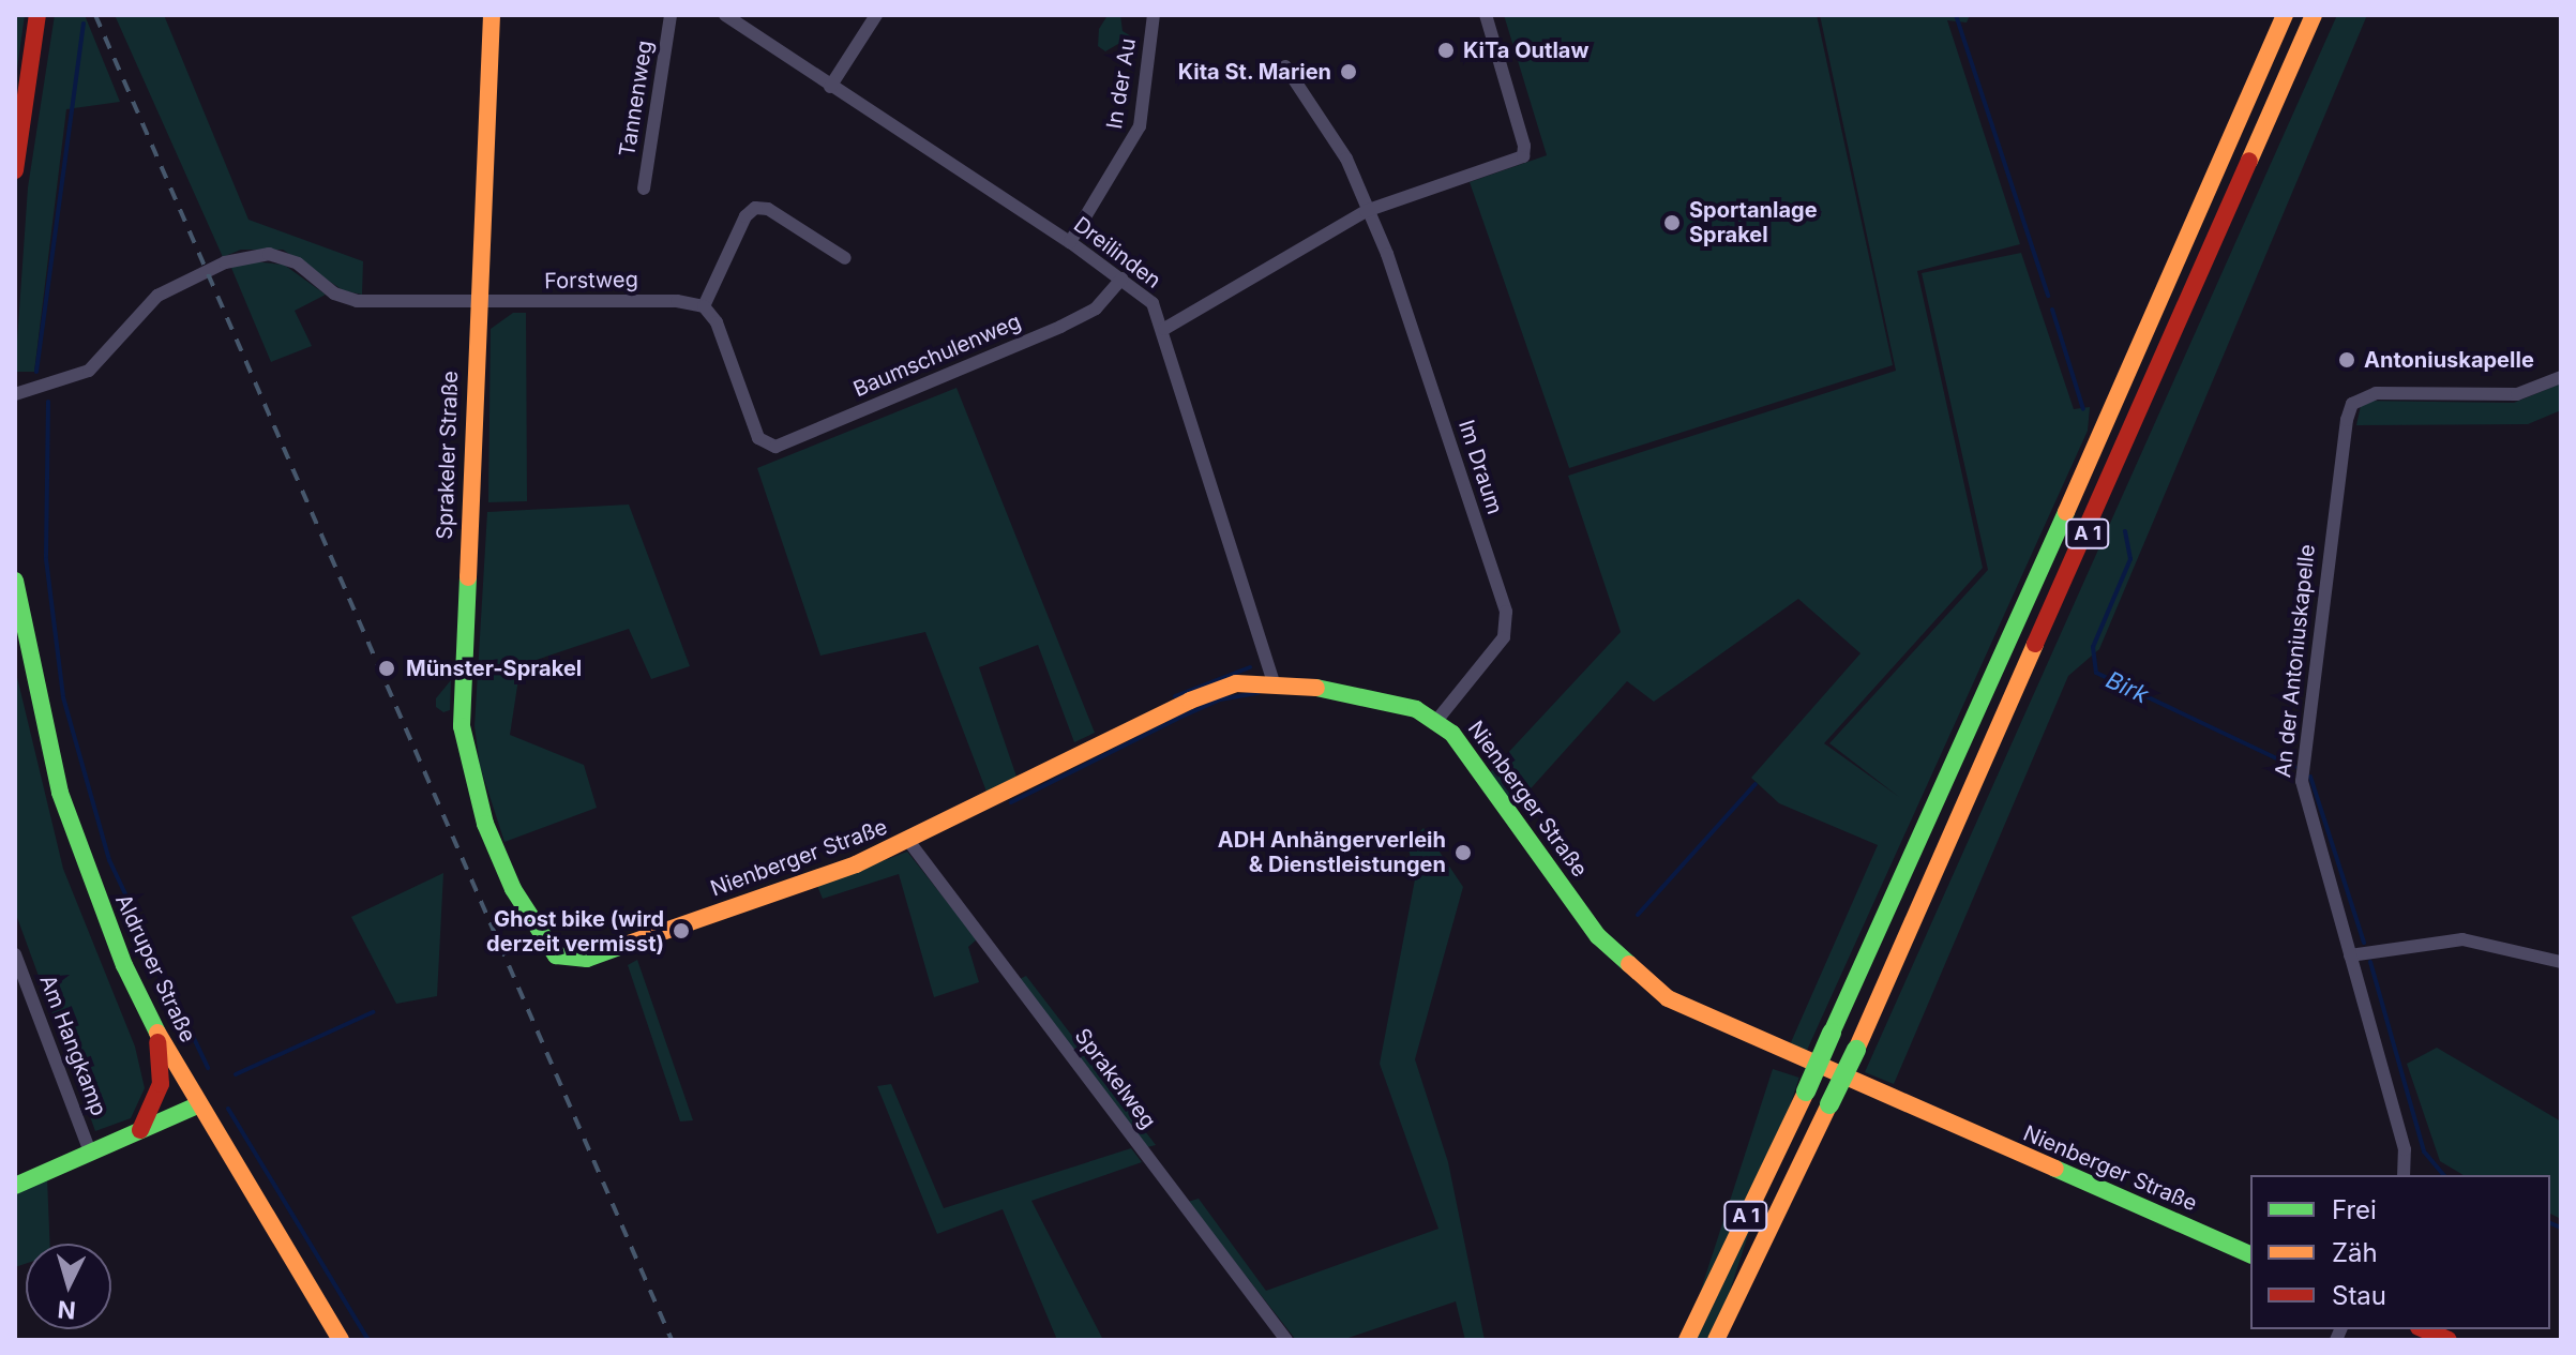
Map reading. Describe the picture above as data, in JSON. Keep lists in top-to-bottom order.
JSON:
{
  "streets": {
    "main road": [
      "Sprakeler Straße",
      "A 1",
      "Nienberger Straße",
      "Aldruper Straße"
    ],
    "street": [
      "In der Au",
      "Tannenweg",
      "Dreilinden",
      "Forstweg",
      "Baumschulenweg",
      "Im Draum",
      "An der Antoniuskapelle",
      "Am Hangkamp",
      "Sprakelweg"
    ]
  },
  "crossings": [
    ["In der Au", "Dreilinden"],
    ["Dreilinden", "Baumschulenweg"],
    ["Dreilinden", "Nienberger Straße"],
    ["Forstweg", "Baumschulenweg"],
    ["Forstweg", "Sprakeler Straße"],
    ["Sprakeler Straße", "Nienberger Straße"],
    ["Im Draum", "Nienberger Straße"],
    ["Nienberger Straße", "Sprakelweg"]
  ],
  "water": ["Birk"],
  "places": [
    "KiTa Outlaw",
    "Kita St. Marien",
    "Sportanlage Sprakel",
    "Antoniuskapelle",
    "Münster-Sprakel",
    "ADH Anhängerverleih & Dienstleistungen",
    "Ghost bike (wird derzeit vermisst)"
  ],
  "legend": ["Frei", "Zäh", "Stau"],
  "north": "bottom"
}
